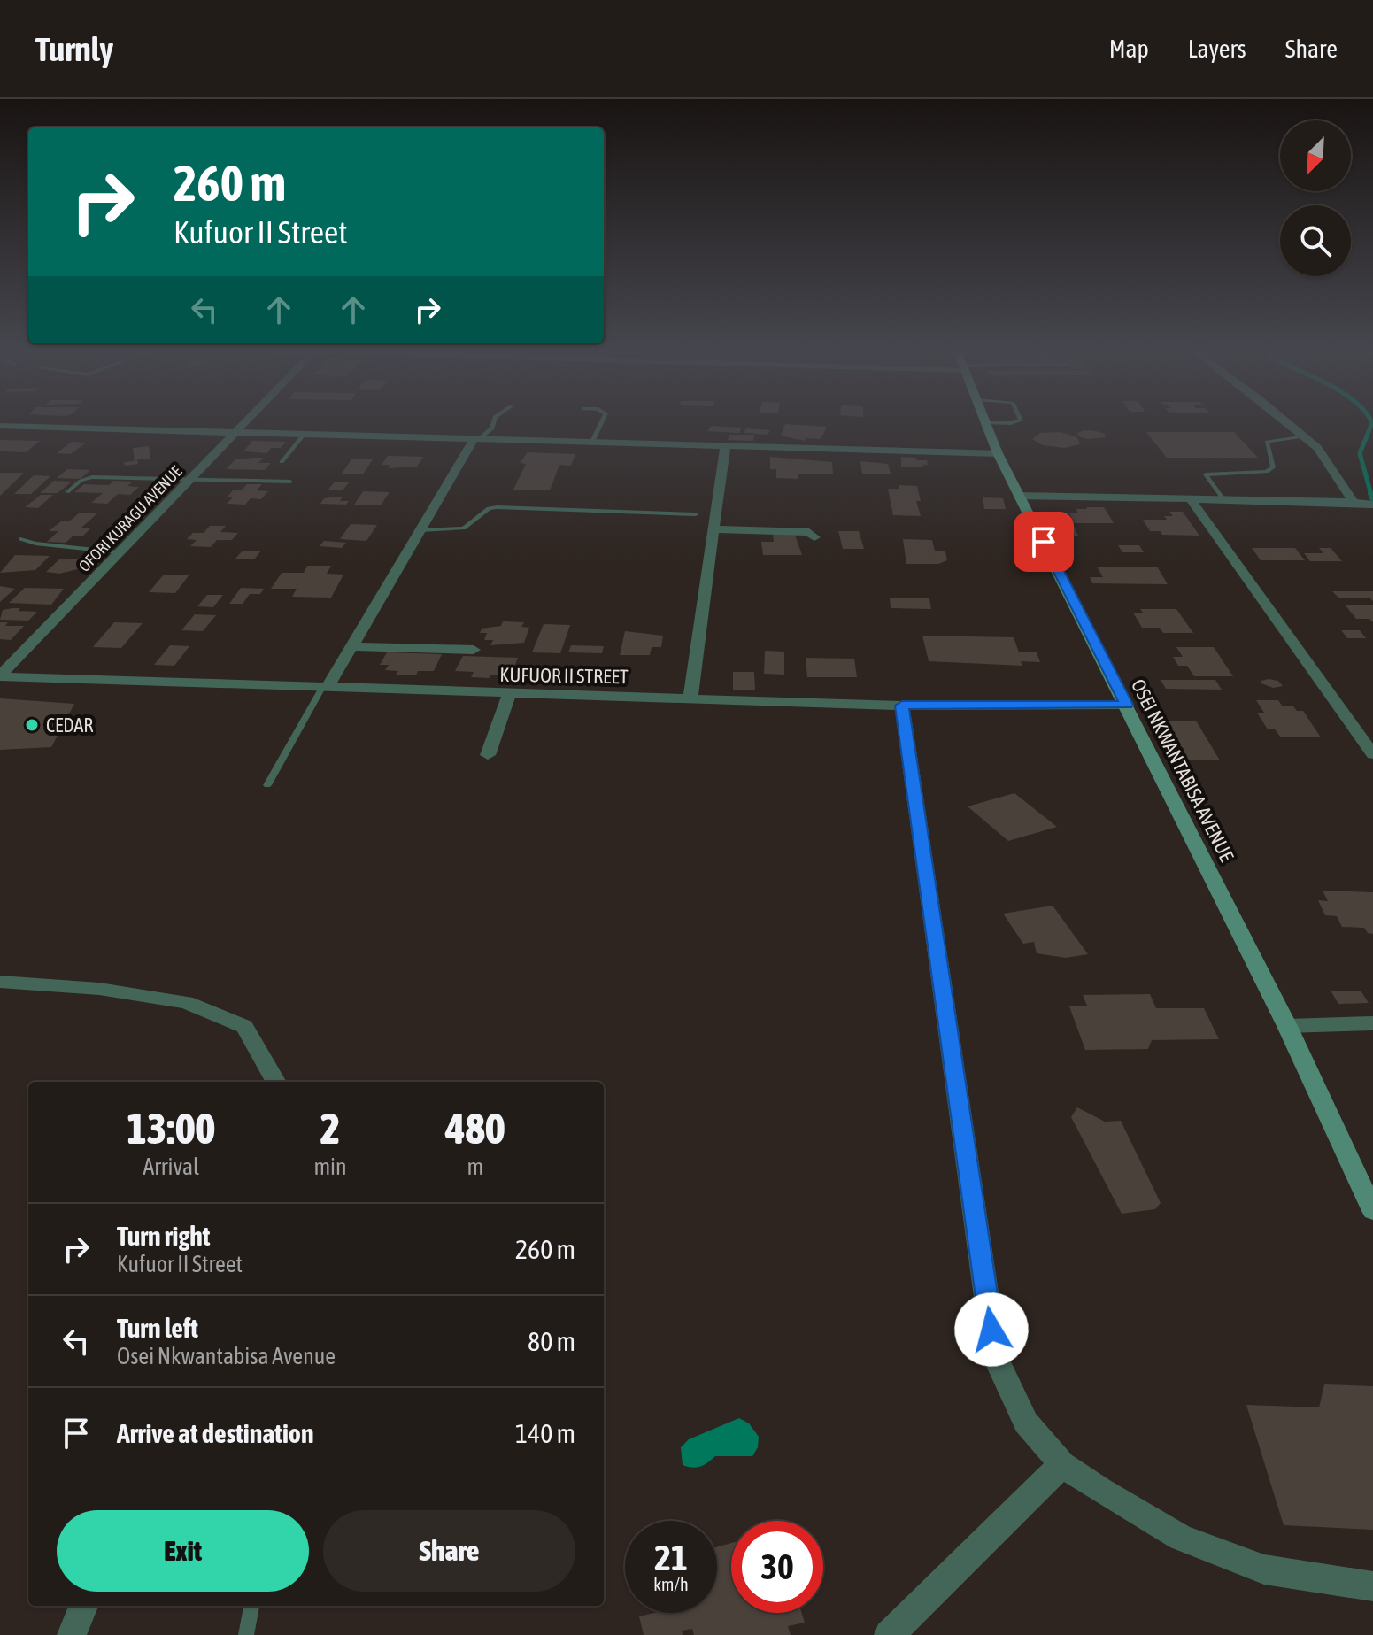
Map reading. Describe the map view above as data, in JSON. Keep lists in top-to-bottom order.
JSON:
{
  "streets": {
    "street": ["OFORI KURAGU AVENUE", "KUFUOR II STREET", "OSEI NKWANTABISA AVENUE"]
  },
  "crossings": [
    ["OFORI KURAGU AVENUE", "KUFUOR II STREET"],
    ["KUFUOR II STREET", "OSEI NKWANTABISA AVENUE"]
  ],
  "places": ["CEDAR"],
  "north": "bottom left",
  "page": {
    "header": "Turnly",
    "nav": ["Map", "Layers", "Share"],
    "turn": ["260 m", "Kufuor II Street"],
    "eta": [
      "13:00",
      "Arrival",
      "2",
      "min",
      "480",
      "m"
    ],
    "list": [
      {
        "name": "Turn right",
        "note": "Kufuor II Street",
        "value": "260 m"
      },
      {
        "name": "Turn left",
        "note": "Osei Nkwantabisa Avenue",
        "value": "80 m"
      },
      {
        "name": "Arrive at destination",
        "value": "140 m"
      }
    ],
    "buttons": ["Exit", "Share"],
    "speed": "21 km/h",
    "limit": "30"
  }
}
